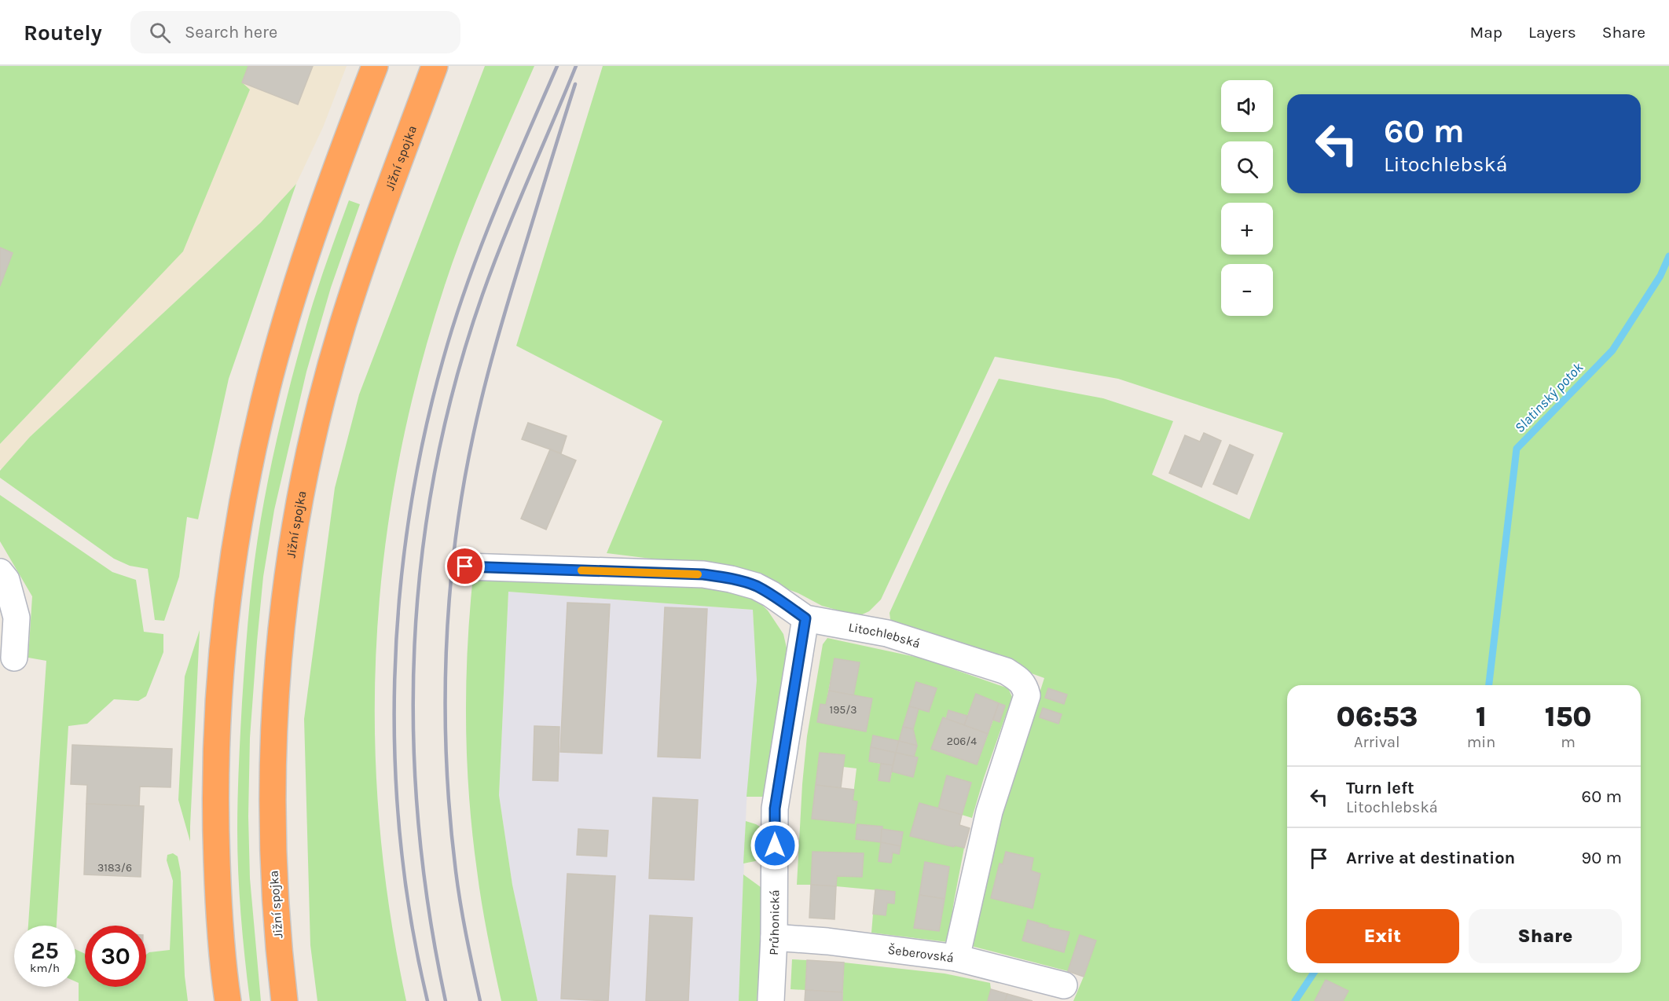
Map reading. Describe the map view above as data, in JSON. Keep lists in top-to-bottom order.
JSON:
{
  "streets": {
    "highway": ["Jižní spojka"],
    "street": ["Litochlebská", "Průhonická", "Šeberovská"]
  },
  "crossings": [
    ["Litochlebská", "Průhonická"],
    ["Litochlebská", "Šeberovská"],
    ["Průhonická", "Šeberovská"]
  ],
  "water": ["Slatinský potok"],
  "house_numbers": ["195/3", "206/4", "3183/6"],
  "page": {
    "header": "Routely",
    "search": "Search here",
    "nav": ["Map", "Layers", "Share"],
    "map_buttons": ["+", "−"],
    "turn": ["60 m", "Litochlebská"],
    "eta": [
      "06:53",
      "Arrival",
      "1",
      "min",
      "150",
      "m"
    ],
    "list": [
      {
        "name": "Turn left",
        "note": "Litochlebská",
        "value": "60 m"
      },
      {
        "name": "Arrive at destination",
        "value": "90 m"
      }
    ],
    "buttons": ["Exit", "Share"],
    "speed": "25 km/h",
    "limit": "30"
  }
}
